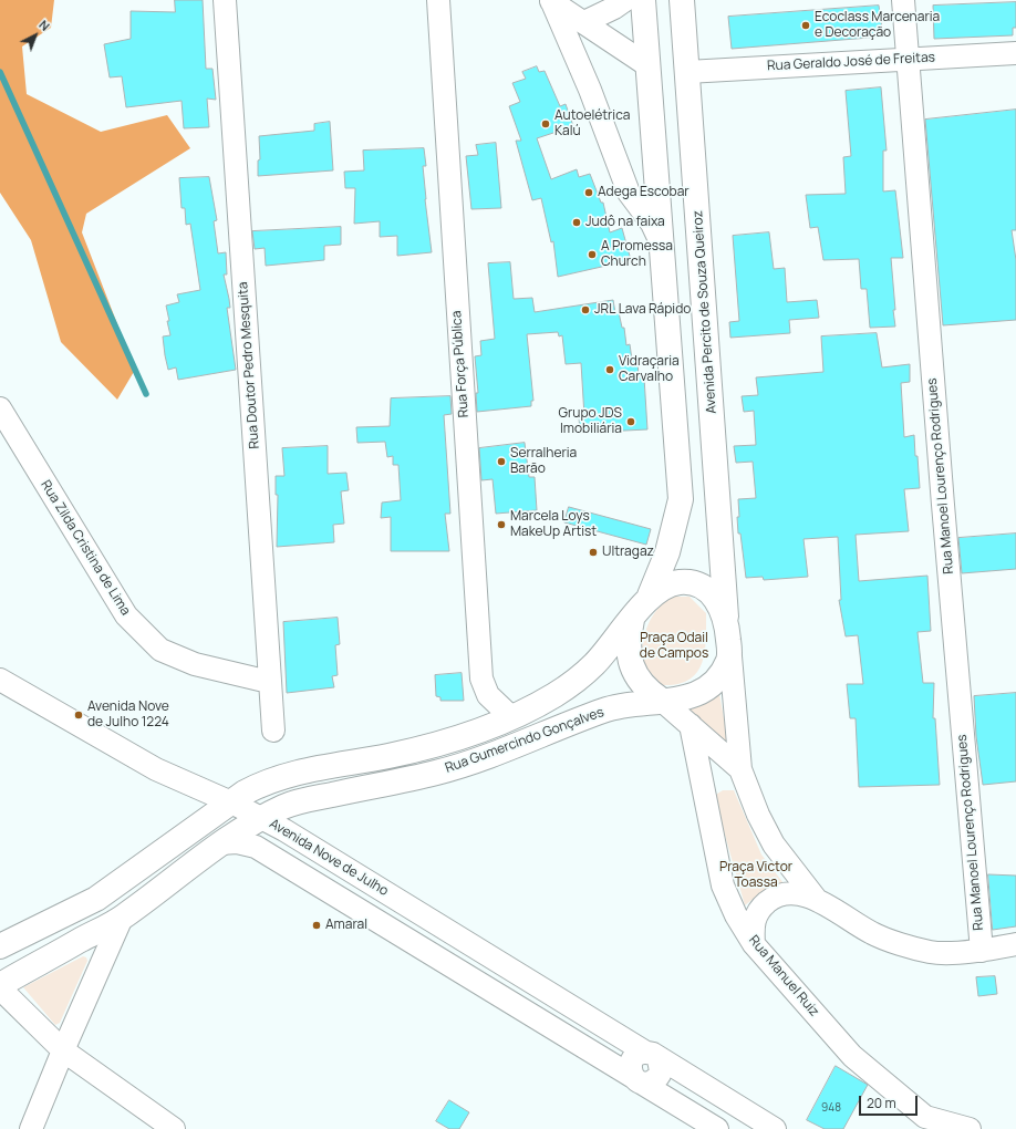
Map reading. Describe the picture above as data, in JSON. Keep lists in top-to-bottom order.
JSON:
{
  "streets": {
    "main road": ["Avenida Percito de Souza Queiroz", "Rua Gumercindo Gonçalves"],
    "street": [
      "Rua Geraldo José de Freitas",
      "Rua Força Pública",
      "Rua Doutor Pedro Mesquita",
      "Rua Manoel Lourenço Rodrigues",
      "Rua Zilda Cristina de Lima",
      "Avenida Nove de Julho",
      "Rua Manuel Ruiz"
    ]
  },
  "crossings": [
    ["Rua Geraldo José de Freitas", "Avenida Percito de Souza Queiroz"],
    ["Rua Geraldo José de Freitas", "Rua Manoel Lourenço Rodrigues"],
    ["Avenida Percito de Souza Queiroz", "Rua Gumercindo Gonçalves"],
    ["Rua Força Pública", "Rua Gumercindo Gonçalves"],
    ["Rua Doutor Pedro Mesquita", "Rua Zilda Cristina de Lima"],
    ["Rua Gumercindo Gonçalves", "Avenida Nove de Julho"]
  ],
  "parks": ["Praça Odail de Campos", "Praça Victor Toassa"],
  "places": [
    "Ecoclass Marcenaria e Decoração",
    "Autoelétrica Kalú",
    "Adega Escobar",
    "Judô na faixa",
    "A Promessa Church",
    "JRL Lava Rápido",
    "Vidraçaria Carvalho",
    "Grupo JDS Imobiliária",
    "Serralheria Barão",
    "Marcela Loys MakeUp Artist",
    "Ultragaz",
    "Avenida Nove de Julho 1224",
    "Amaral"
  ],
  "house_numbers": ["948"],
  "scale_bar": "20 m",
  "north": "top right"
}
